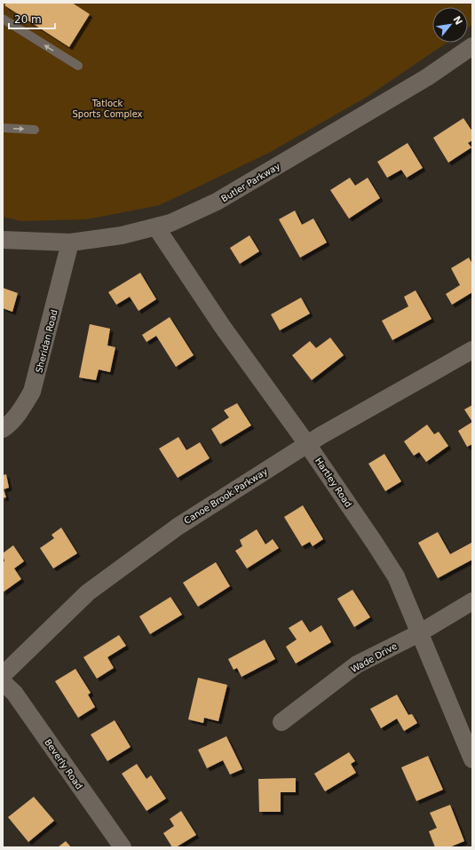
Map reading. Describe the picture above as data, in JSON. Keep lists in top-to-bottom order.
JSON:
{
  "streets": {
    "street": [
      "Butler Parkway",
      "Sheridan Road",
      "Hartley Road",
      "Canoe Brook Parkway",
      "Wade Drive",
      "Beverly Road"
    ]
  },
  "crossings": [
    ["Butler Parkway", "Sheridan Road"],
    ["Butler Parkway", "Hartley Road"],
    ["Hartley Road", "Canoe Brook Parkway"],
    ["Hartley Road", "Wade Drive"]
  ],
  "parks": ["Tatlock Sports Complex"],
  "scale_bar": "20 m",
  "north": "top right"
}
